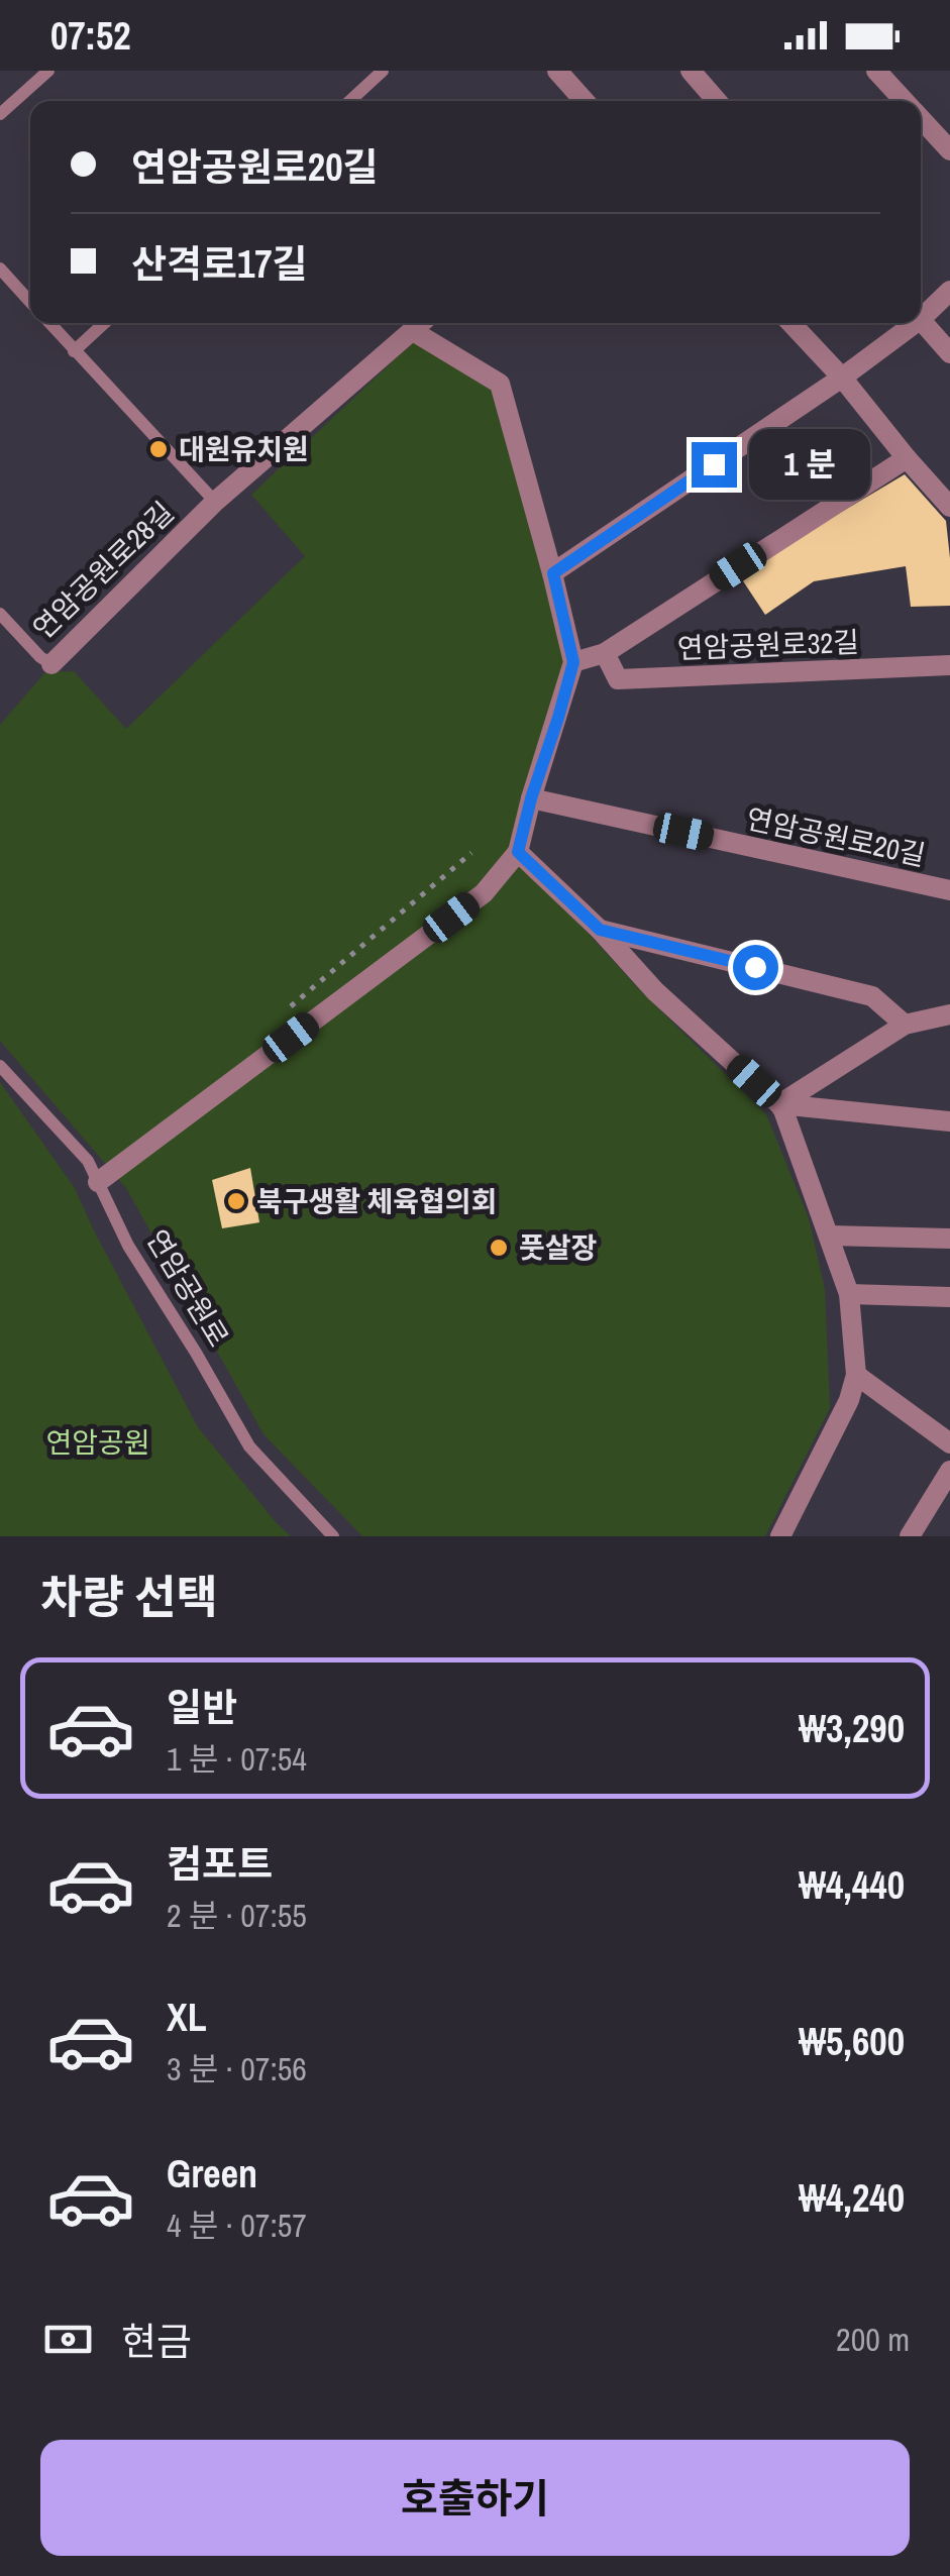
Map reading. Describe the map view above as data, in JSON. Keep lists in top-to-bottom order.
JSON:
{
  "streets": {
    "street": ["연암공원로28길", "연암공원로32길", "연암공원로20길"],
    "lane": ["연암공원로"]
  },
  "parks": ["연암공원"],
  "places": ["대원유치원", "북구생활 체육협의회", "풋살장"],
  "page": {
    "status": "07:52",
    "banner": ["연암공원로20길", "산격로17길"],
    "bubble": "1 분",
    "heading": "차량 선택",
    "list": [
      {
        "name": "일반",
        "note": "1 분 · 07:54",
        "value": "₩3,290"
      },
      {
        "name": "컴포트",
        "note": "2 분 · 07:55",
        "value": "₩4,440"
      },
      {
        "name": "XL",
        "note": "3 분 · 07:56",
        "value": "₩5,600"
      },
      {
        "name": "Green",
        "note": "4 분 · 07:57",
        "value": "₩4,240"
      }
    ],
    "pay": ["현금", "200 m"],
    "buttons": "호출하기"
  }
}
